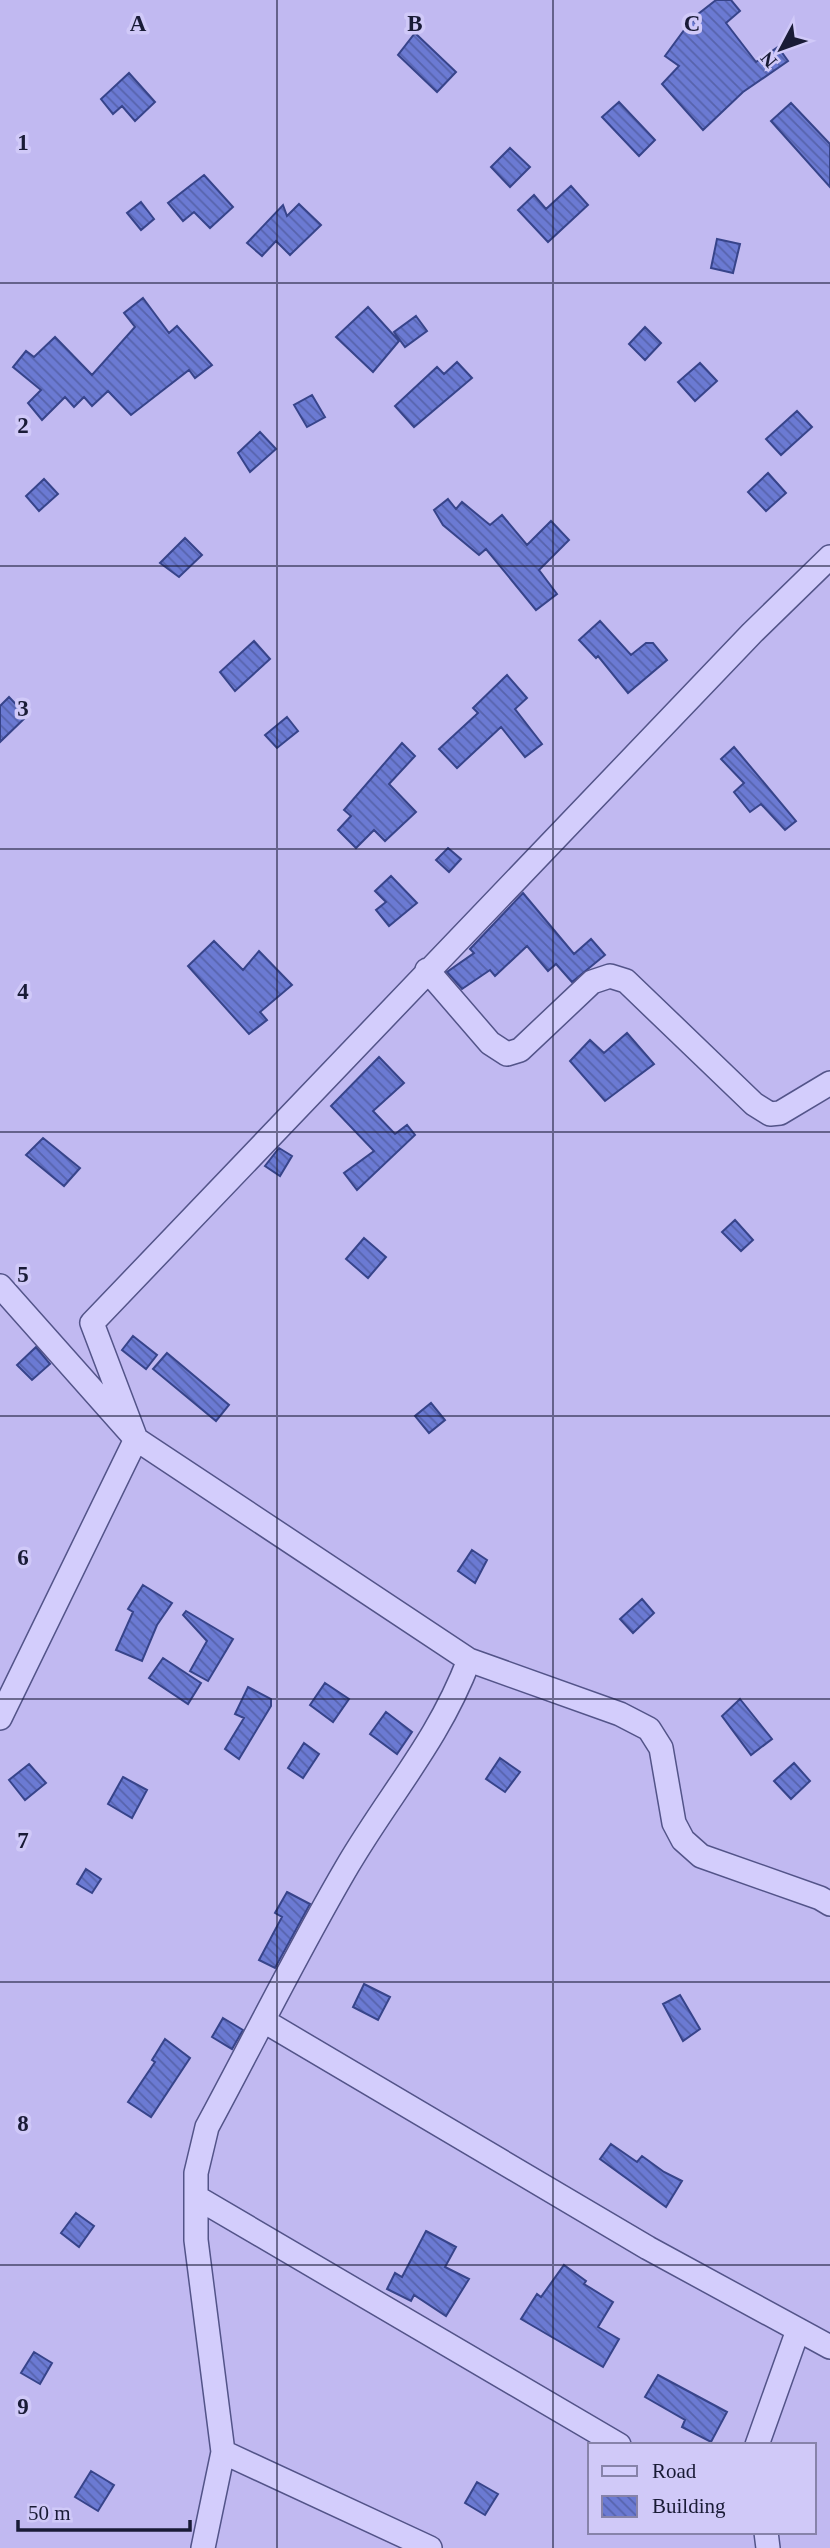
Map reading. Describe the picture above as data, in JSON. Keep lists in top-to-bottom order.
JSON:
{
  "legend": ["Road", "Building"],
  "scale_bar": "50 m",
  "north": "bottom left",
  "grid": {
    "columns": ["A", "B", "C"],
    "rows": [
      "1",
      "2",
      "3",
      "4",
      "5",
      "6",
      "7",
      "8",
      "9"
    ]
  }
}
